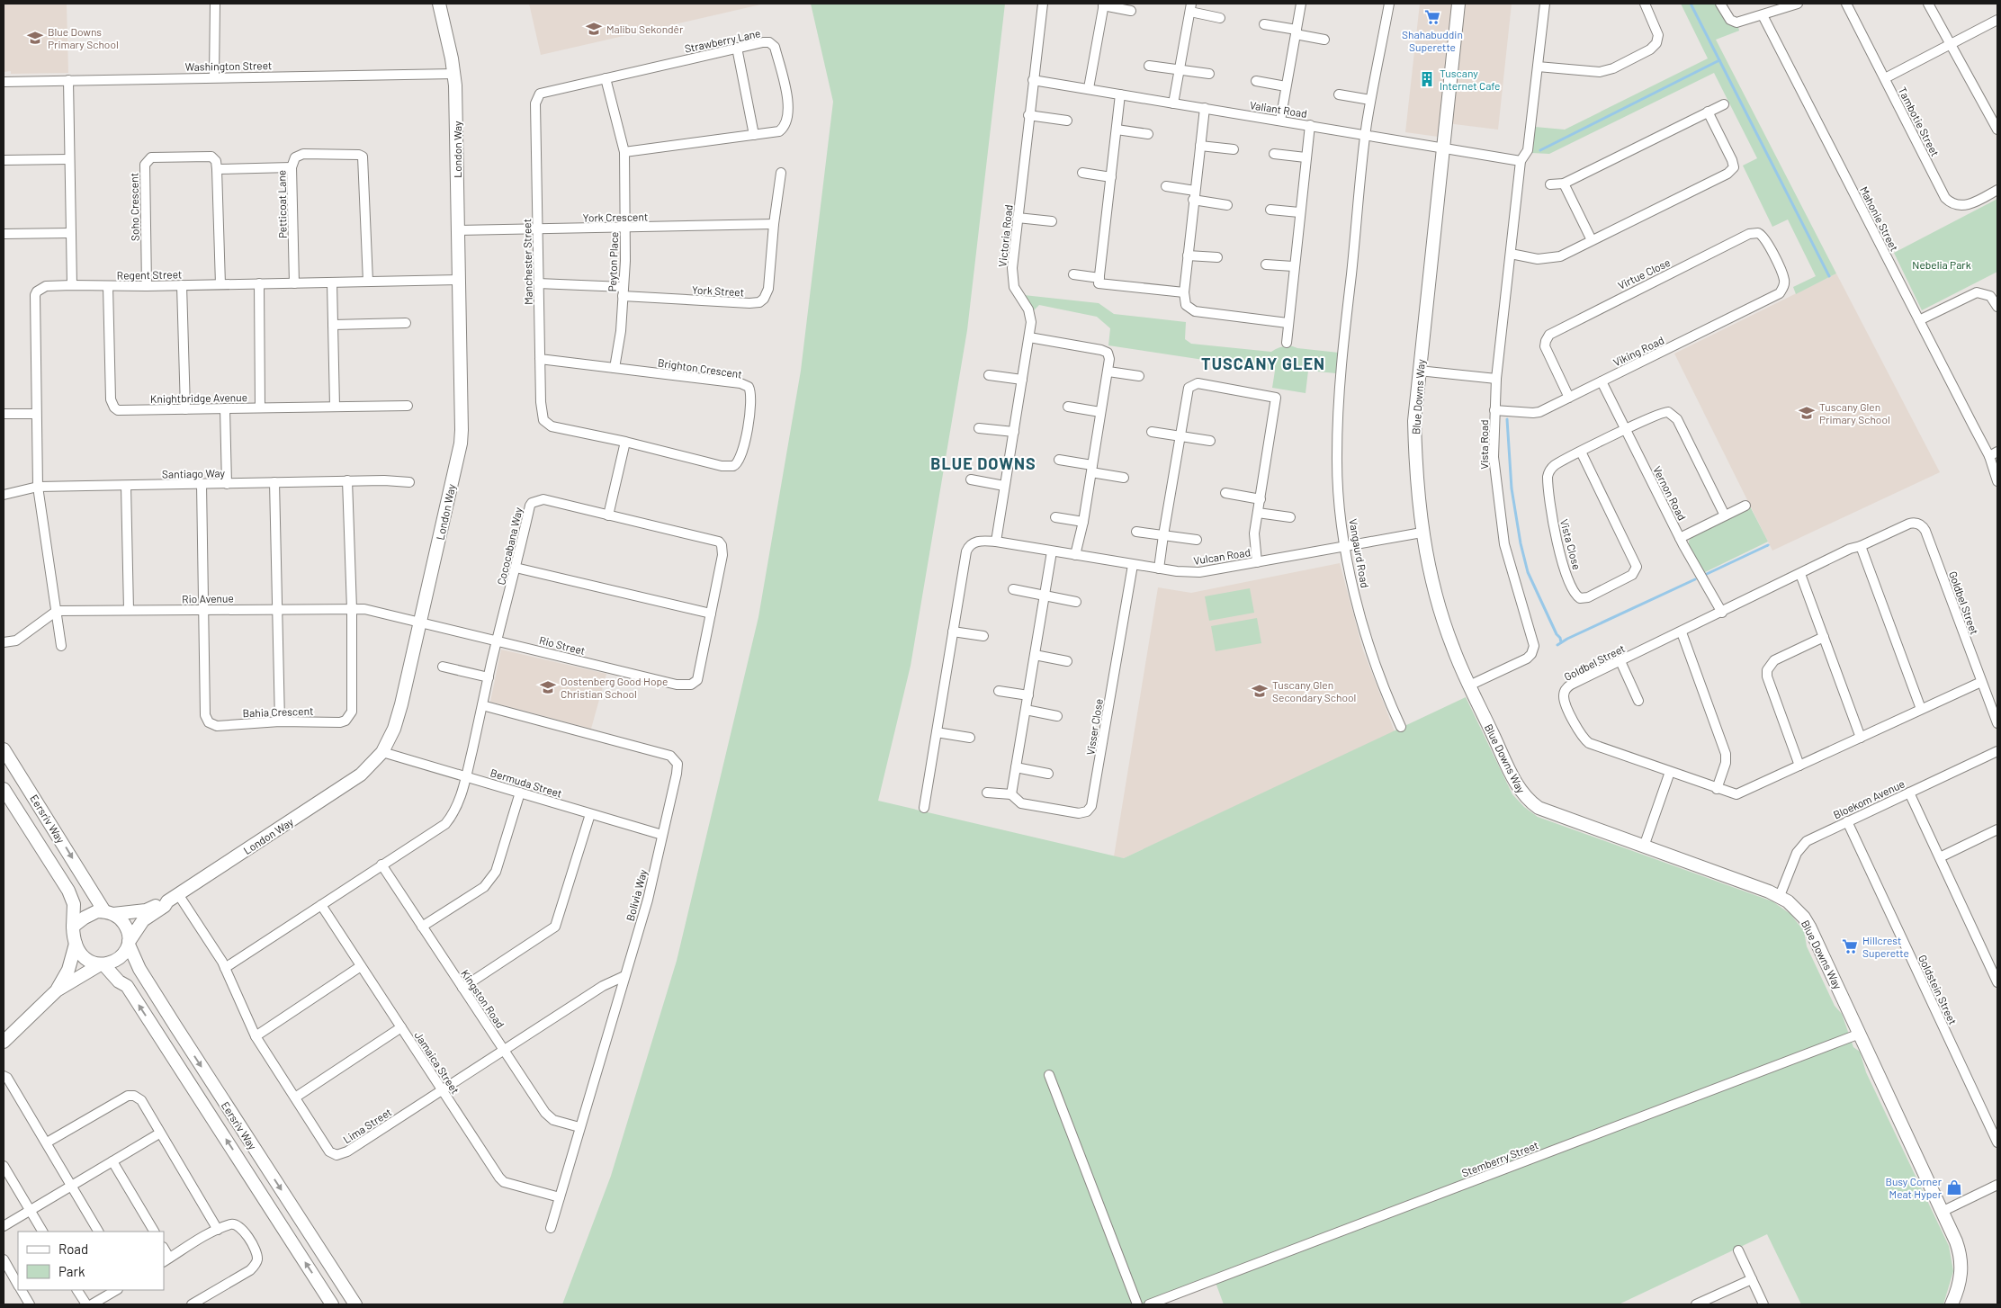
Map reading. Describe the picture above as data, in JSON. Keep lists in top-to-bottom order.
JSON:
{
  "streets": {
    "street": [
      "Strawberry Lane",
      "Washington Street",
      "Valiant Road",
      "Tambotie Street",
      "London Way",
      "Petticoat Lane",
      "Soho Crescent",
      "York Crescent",
      "Mahonie Street",
      "Victoria Road",
      "Manchester Street",
      "Peyton Place",
      "Virtue Close",
      "Regent Street",
      "York Street",
      "Viking Road",
      "Brighton Crescent",
      "Blue Downs Way",
      "Knightbridge Avenue",
      "Vista Road",
      "Santiago Way",
      "Vernon Road",
      "Vista Close",
      "Cococabana Way",
      "Vangaurd Road",
      "Vulcan Road",
      "Rio Avenue",
      "Goldbel Street",
      "Rio Street",
      "Bahia Crescent",
      "Visser Close",
      "Bermuda Street",
      "Bloekom Avenue",
      "Eersriv Way",
      "Bolivia Way",
      "Goldstein Street",
      "Kingston Road",
      "Jamaica Street",
      "Lima Street",
      "Stemberry Street"
    ]
  },
  "crossings": [
    ["Strawberry Lane", "Manchester Street"],
    ["Strawberry Lane", "Peyton Place"],
    ["Washington Street", "London Way"],
    ["Valiant Road", "Victoria Road"],
    ["Valiant Road", "Blue Downs Way"],
    ["Valiant Road", "Vista Road"],
    ["Valiant Road", "Vangaurd Road"],
    ["London Way", "York Crescent"],
    ["London Way", "Regent Street"],
    ["London Way", "Rio Avenue"],
    ["London Way", "Rio Street"],
    ["London Way", "Bermuda Street"],
    ["London Way", "Eersriv Way"],
    ["London Way", "Lima Street"],
    ["Petticoat Lane", "Regent Street"],
    ["Soho Crescent", "Regent Street"],
    ["York Crescent", "Manchester Street"],
    ["York Crescent", "Peyton Place"],
    ["York Crescent", "York Street"],
    ["Victoria Road", "Vulcan Road"],
    ["Manchester Street", "York Street"],
    ["Manchester Street", "Brighton Crescent"],
    ["Peyton Place", "York Street"],
    ["Peyton Place", "Brighton Crescent"],
    ["Virtue Close", "Viking Road"],
    ["Regent Street", "Knightbridge Avenue"],
    ["Regent Street", "Santiago Way"],
    ["Regent Street", "Rio Avenue"],
    ["Viking Road", "Vista Road"],
    ["Viking Road", "Vernon Road"],
    ["Blue Downs Way", "Vista Road"],
    ["Blue Downs Way", "Vulcan Road"],
    ["Blue Downs Way", "Bloekom Avenue"],
    ["Blue Downs Way", "Stemberry Street"],
    ["Santiago Way", "Bahia Crescent"],
    ["Vernon Road", "Vista Close"],
    ["Vernon Road", "Goldbel Street"],
    ["Cococabana Way", "Rio Street"],
    ["Cococabana Way", "Bermuda Street"],
    ["Cococabana Way", "Bolivia Way"],
    ["Cococabana Way", "Kingston Road"],
    ["Cococabana Way", "Jamaica Street"],
    ["Cococabana Way", "Lima Street"],
    ["Vangaurd Road", "Vulcan Road"],
    ["Vulcan Road", "Visser Close"],
    ["Rio Avenue", "Rio Street"],
    ["Rio Avenue", "Bahia Crescent"],
    ["Bermuda Street", "Bolivia Way"],
    ["Bloekom Avenue", "Goldstein Street"],
    ["Bolivia Way", "Kingston Road"],
    ["Bolivia Way", "Jamaica Street"],
    ["Bolivia Way", "Lima Street"],
    ["Kingston Road", "Lima Street"],
    ["Jamaica Street", "Lima Street"]
  ],
  "districts": ["TUSCANY GLEN", "BLUE DOWNS"],
  "parks": ["Nebelia Park"],
  "places": {
    "supermarket": ["Shahabuddin Superette", "Hillcrest Superette"],
    "school or university": [
      "Malibu Sekondêr",
      "Blue Downs Primary School",
      "Tuscany Glen Primary School",
      "Oostenberg Good Hope Christian School",
      "Tuscany Glen Secondary School"
    ],
    "building": ["Tuscany Internet Cafe"],
    "shop": ["Busy Corner Meat Hyper"]
  },
  "legend": ["Road", "Park"]
}
